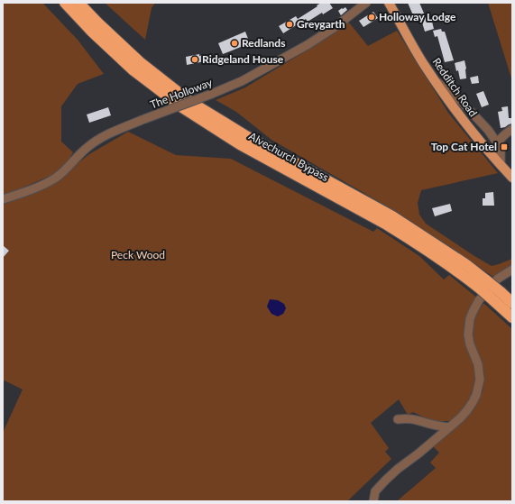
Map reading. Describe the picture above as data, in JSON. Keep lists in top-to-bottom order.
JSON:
{
  "streets": {
    "highway": ["Alvechurch Bypass"],
    "main road": ["Redditch Road"],
    "street": ["The Holloway"]
  },
  "parks": ["Peck Wood"],
  "places": {
    "other": [
      "Holloway Lodge",
      "Greygarth",
      "Redlands",
      "Ridgeland House"
    ],
    "transit": ["Top Cat Hotel"]
  }
}
